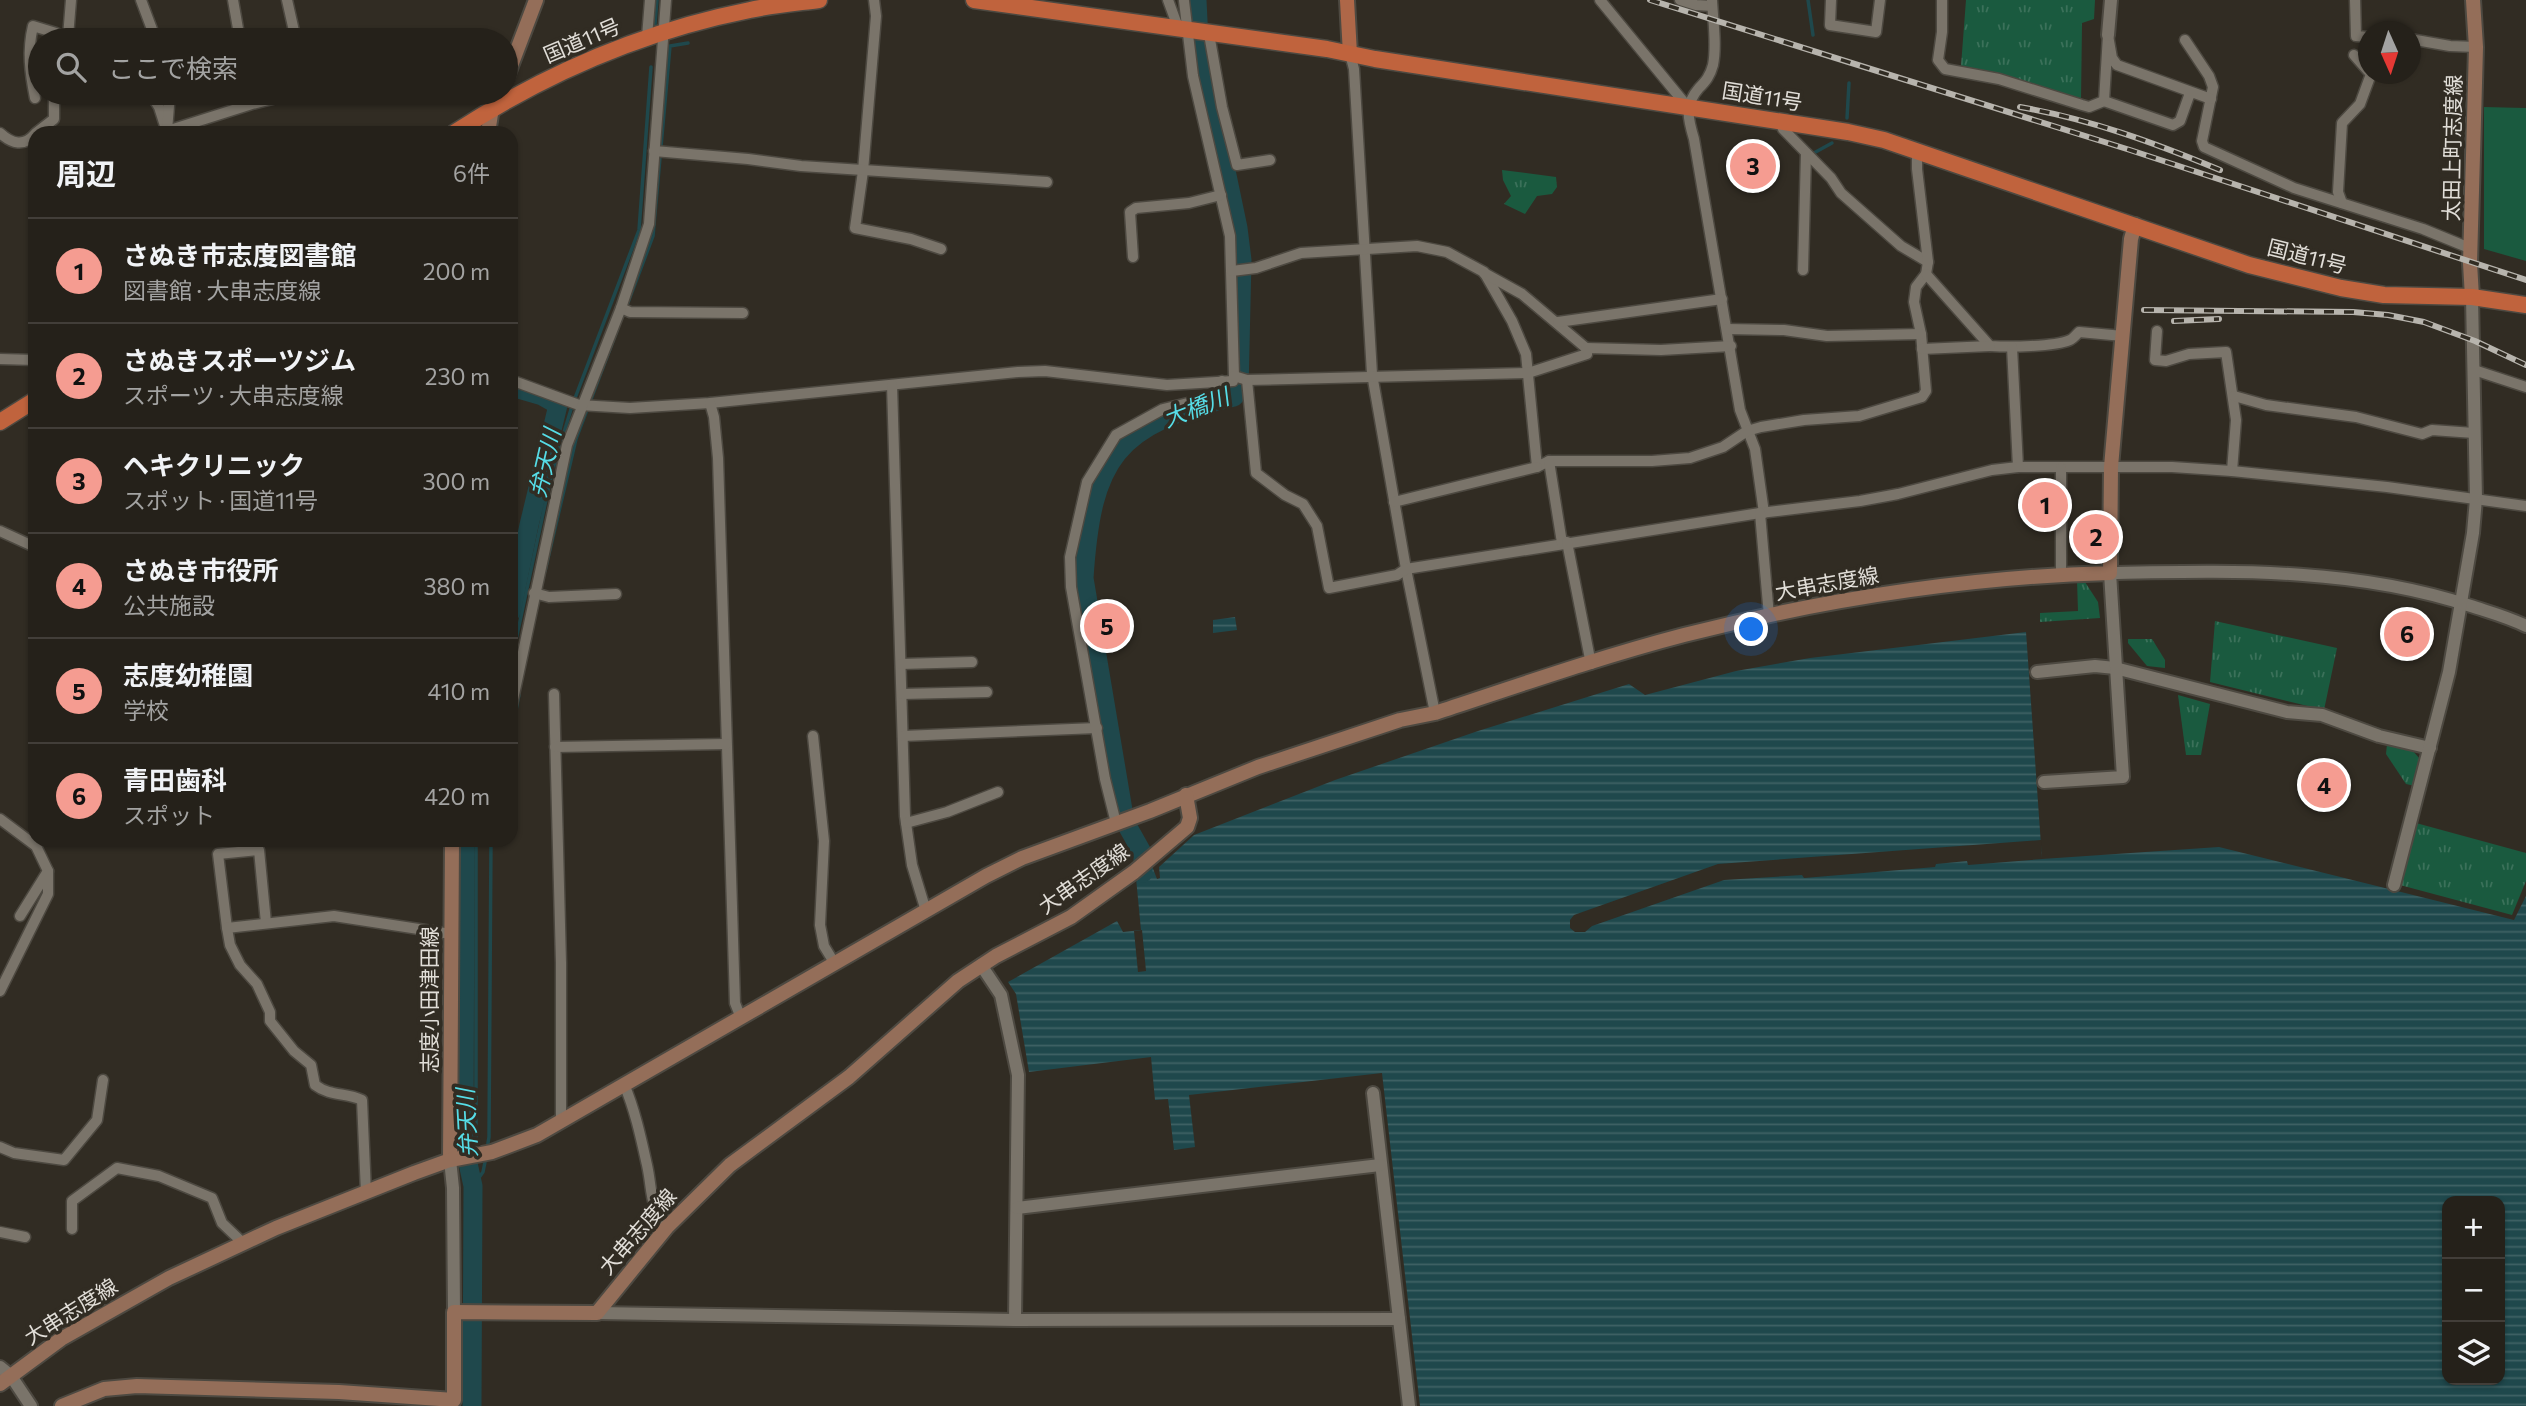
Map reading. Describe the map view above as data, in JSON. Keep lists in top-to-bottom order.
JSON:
{
  "streets": {
    "highway": ["国道11号"],
    "main road": ["太田上町志度線", "大串志度線", "志度小田津田線"]
  },
  "crossings": [
    ["国道11号", "太田上町志度線"],
    ["大串志度線", "志度小田津田線"]
  ],
  "water": ["大橋川", "弁天川"],
  "north": "bottom",
  "page": {
    "search": "ここで検索",
    "heading": ["周辺", "6件"],
    "pins": [
      "3",
      "1",
      "2",
      "5",
      "6",
      "4"
    ],
    "list": [
      {
        "mark": "1",
        "name": "さぬき市志度図書館",
        "note": "図書館 · 大串志度線",
        "value": "200 m"
      },
      {
        "mark": "2",
        "name": "さぬきスポーツジム",
        "note": "スポーツ · 大串志度線",
        "value": "230 m"
      },
      {
        "mark": "3",
        "name": "ヘキクリニック",
        "note": "スポット · 国道11号",
        "value": "300 m"
      },
      {
        "mark": "4",
        "name": "さぬき市役所",
        "note": "公共施設",
        "value": "380 m"
      },
      {
        "mark": "5",
        "name": "志度幼稚園",
        "note": "学校",
        "value": "410 m"
      },
      {
        "mark": "6",
        "name": "青田歯科",
        "note": "スポット",
        "value": "420 m"
      }
    ],
    "map_buttons": ["+", "−"]
  }
}
